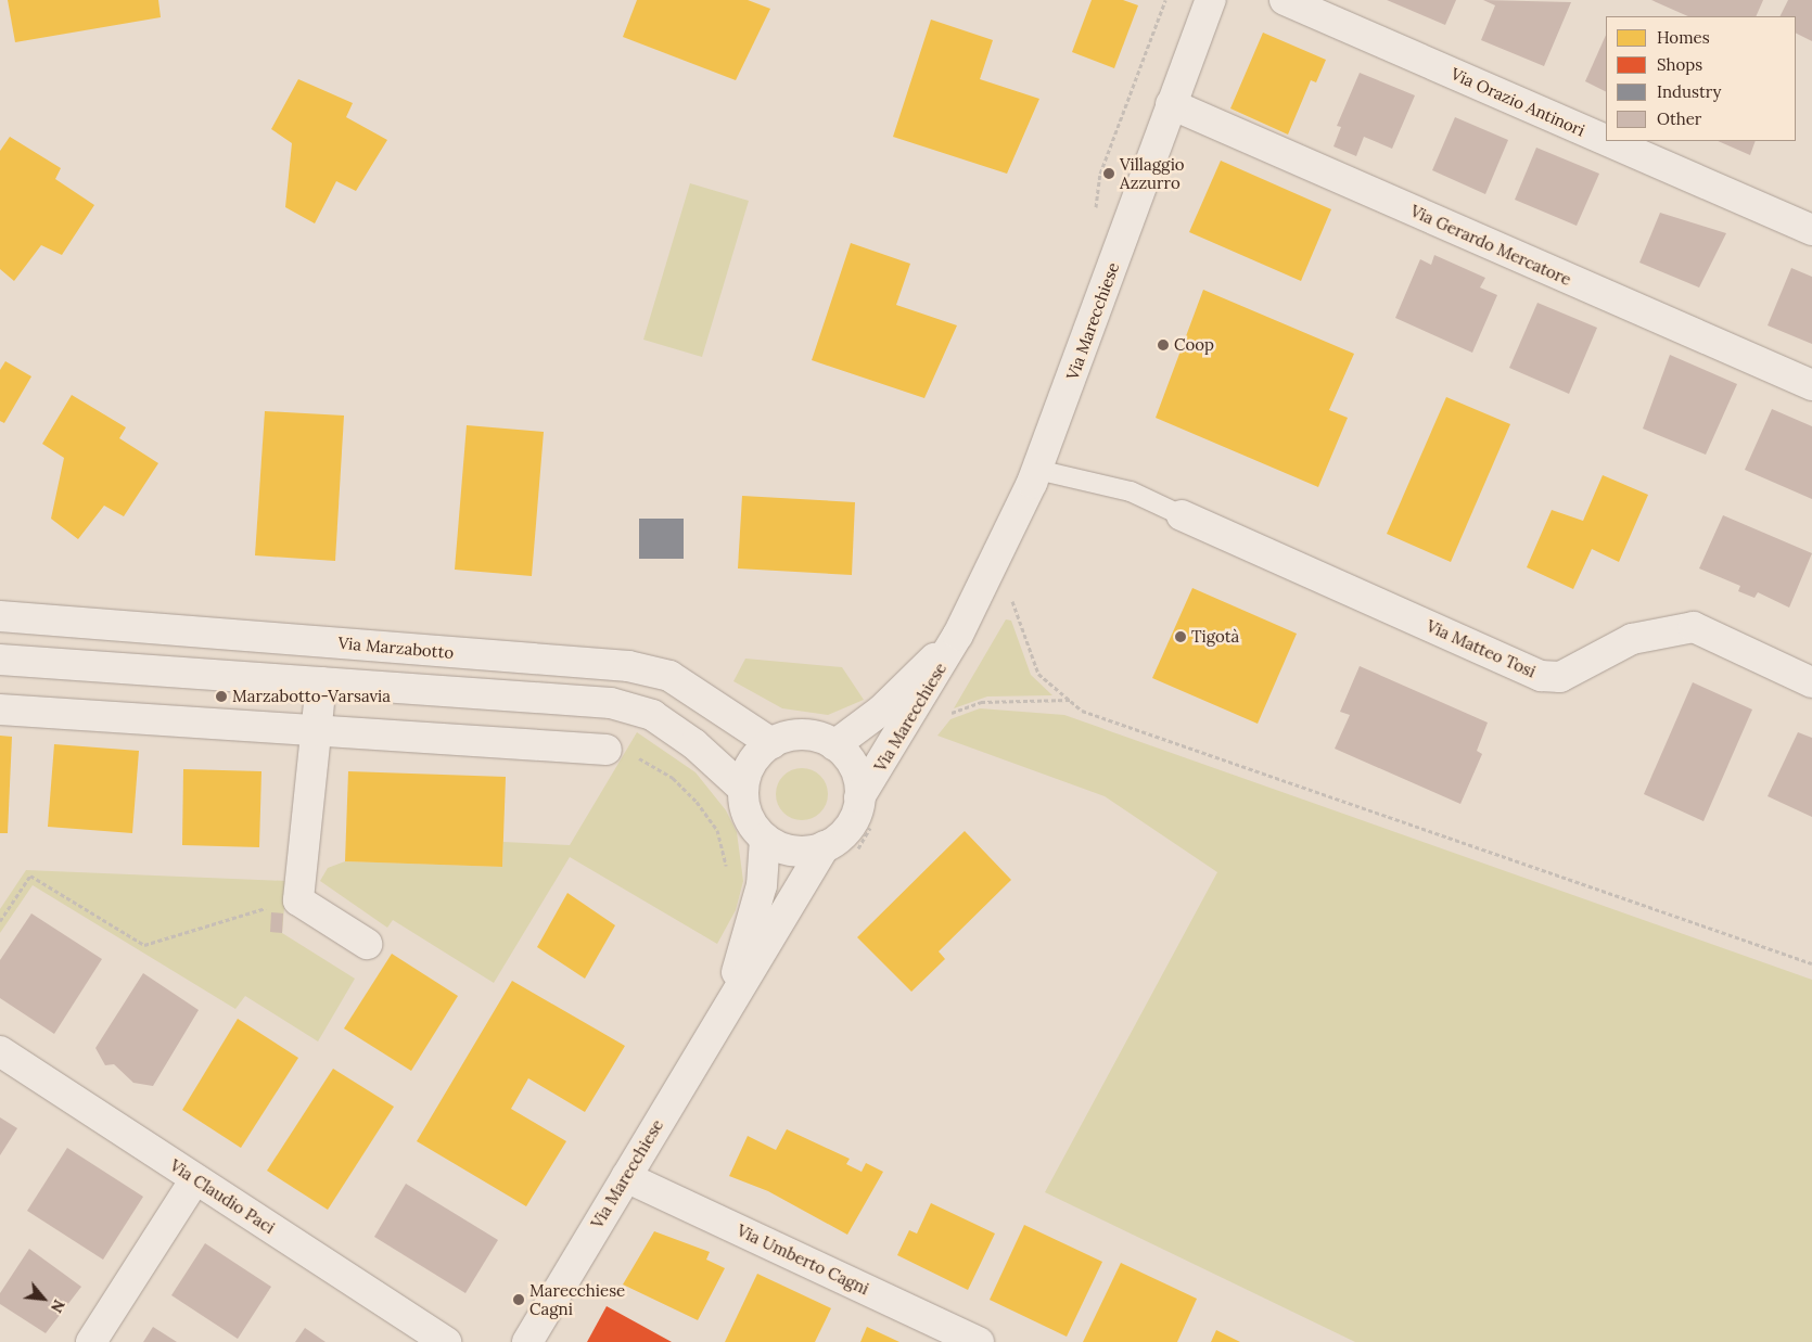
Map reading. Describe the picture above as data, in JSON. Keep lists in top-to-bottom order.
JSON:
{
  "streets": {
    "street": [
      "Via Orazio Antinori",
      "Via Gerardo Mercatore",
      "Via Marecchiese",
      "Via Marzabotto",
      "Via Matteo Tosi",
      "Via Claudio Paci",
      "Via Umberto Cagni"
    ]
  },
  "crossings": [
    ["Via Gerardo Mercatore", "Via Marecchiese"],
    ["Via Marecchiese", "Via Marzabotto"],
    ["Via Marecchiese", "Via Umberto Cagni"]
  ],
  "places": [
    "Villaggio Azzurro",
    "Coop",
    "Tigotà",
    "Marzabotto-Varsavia",
    "Marecchiese Cagni"
  ],
  "legend": [
    "Homes",
    "Shops",
    "Industry",
    "Other"
  ],
  "north": "bottom right"
}
